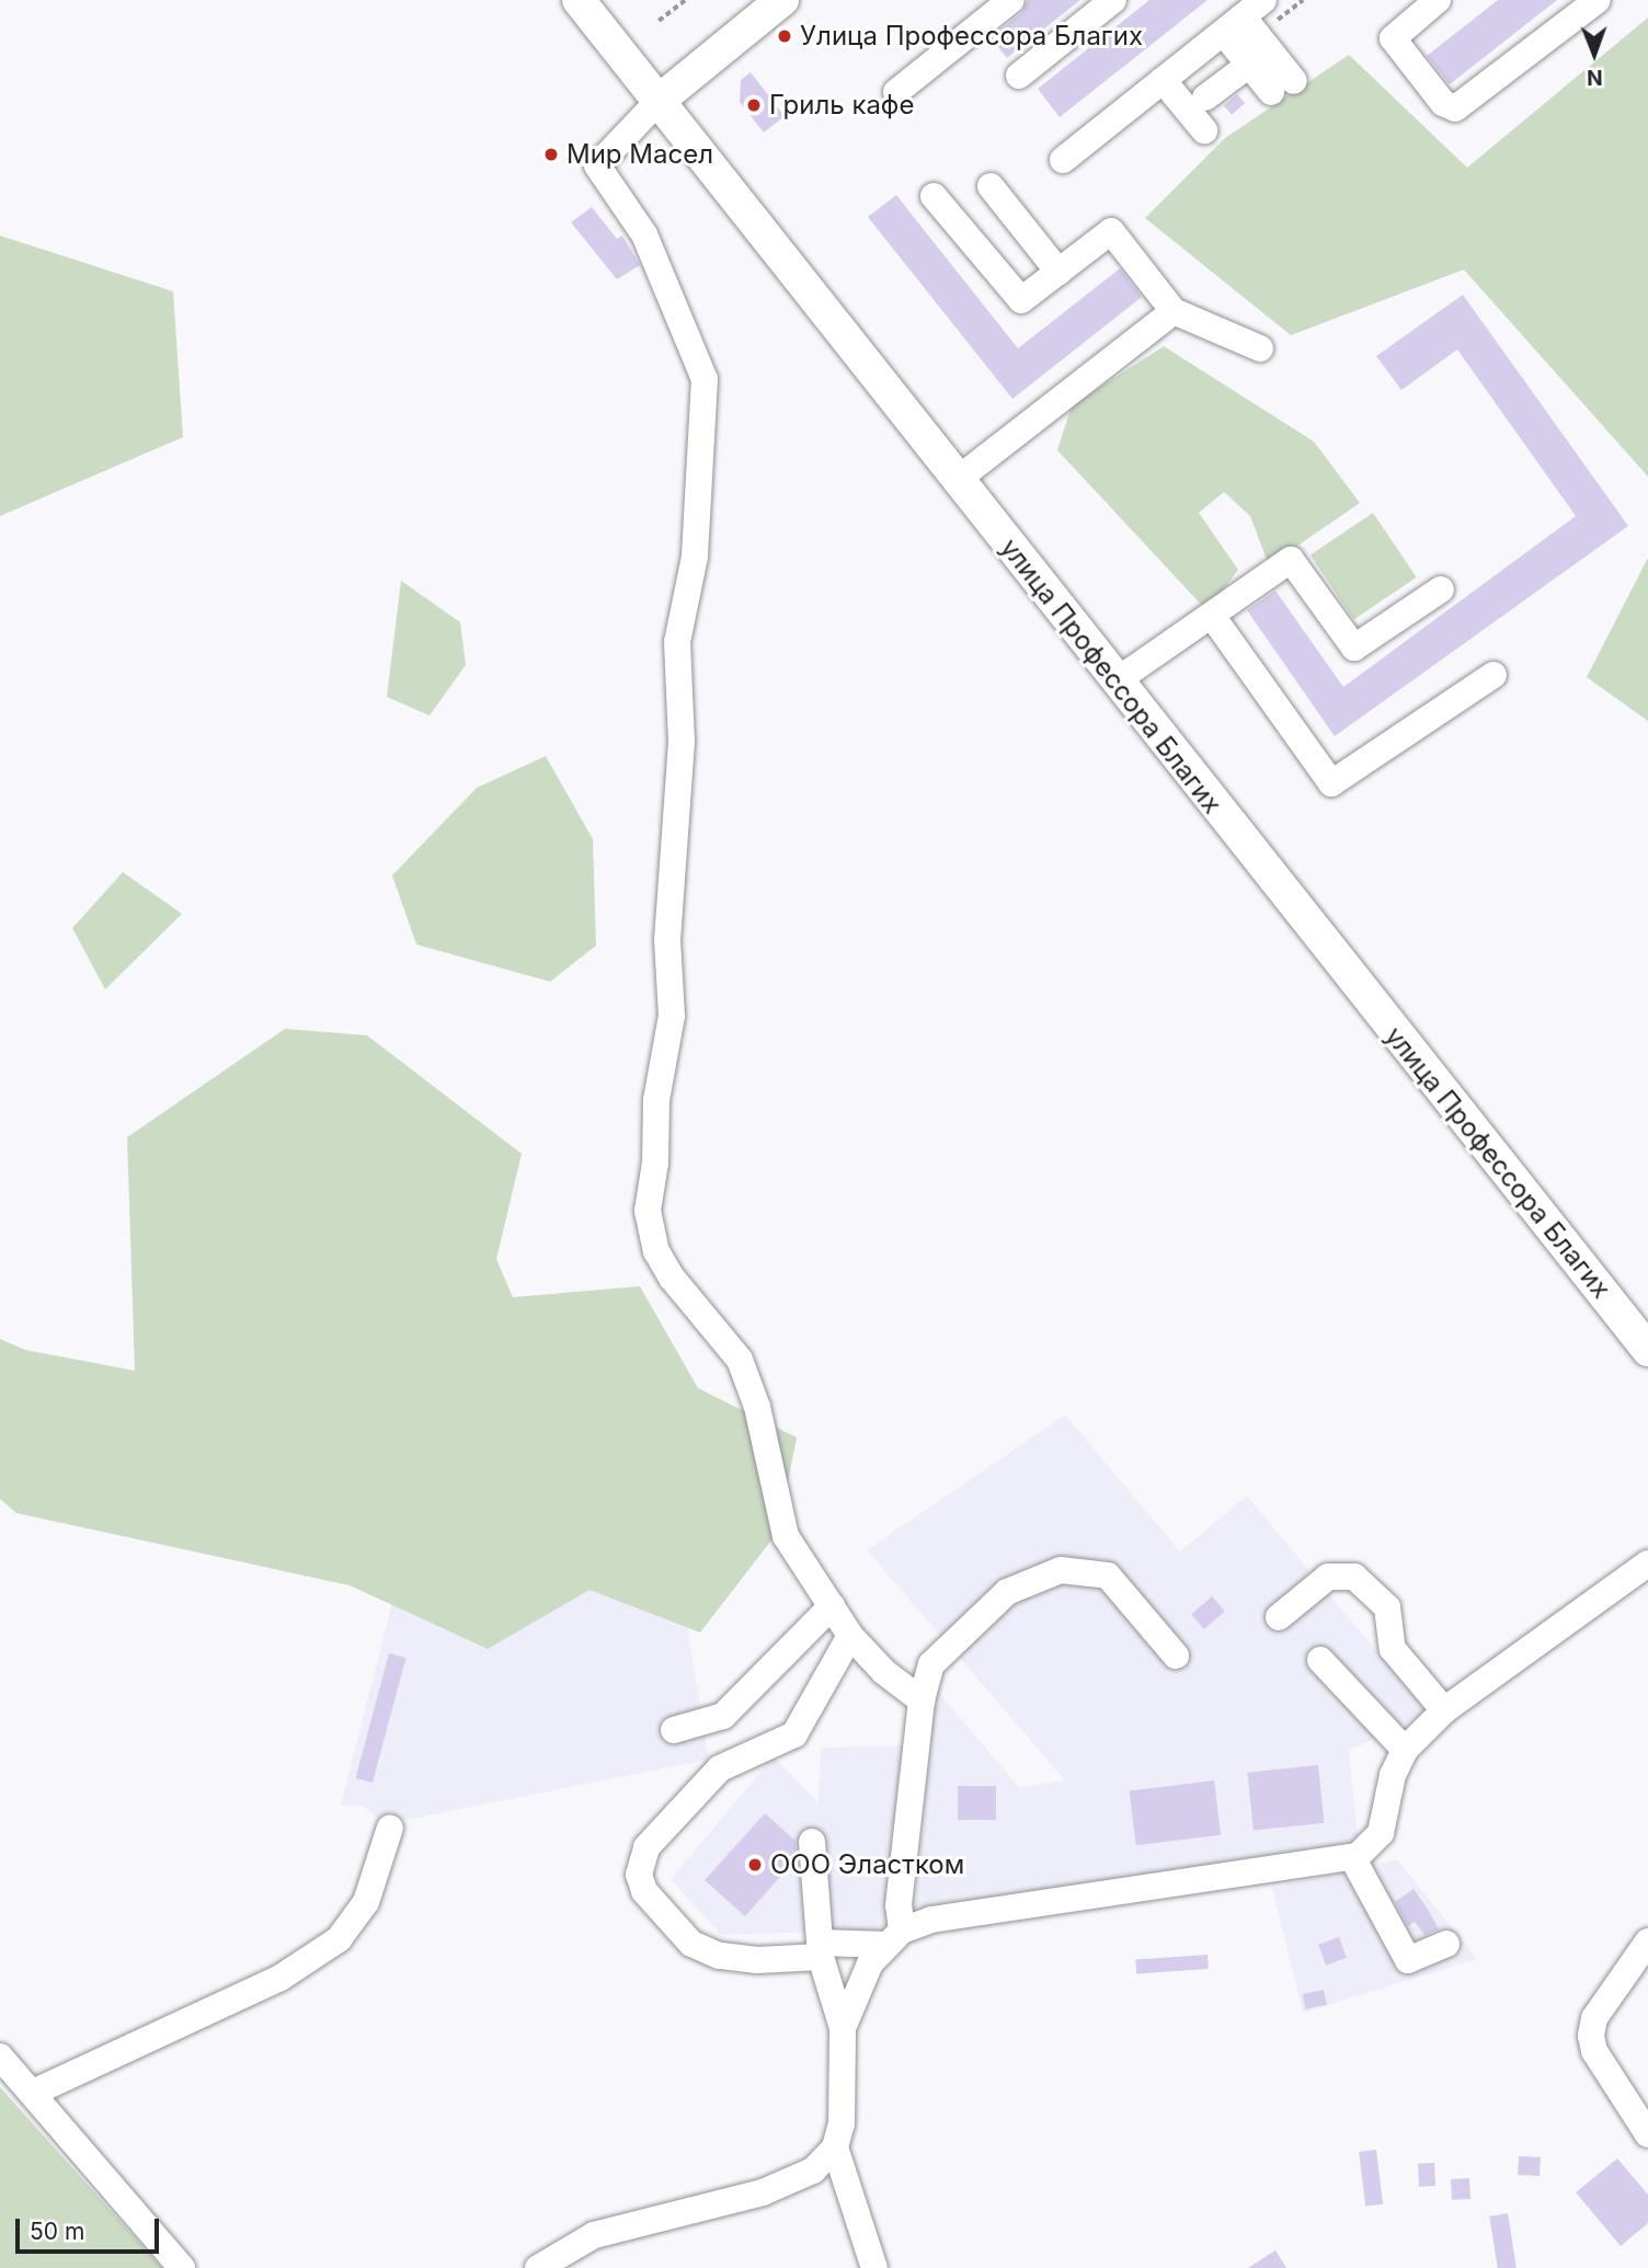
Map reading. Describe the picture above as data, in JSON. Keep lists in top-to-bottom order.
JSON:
{
  "streets": {
    "main road": ["улица Профессора Благих"]
  },
  "places": [
    "Улица Профессора Благих",
    "Гриль кафе",
    "Мир Масел",
    "ООО Эластком"
  ],
  "scale_bar": "50 m",
  "north": "bottom"
}
